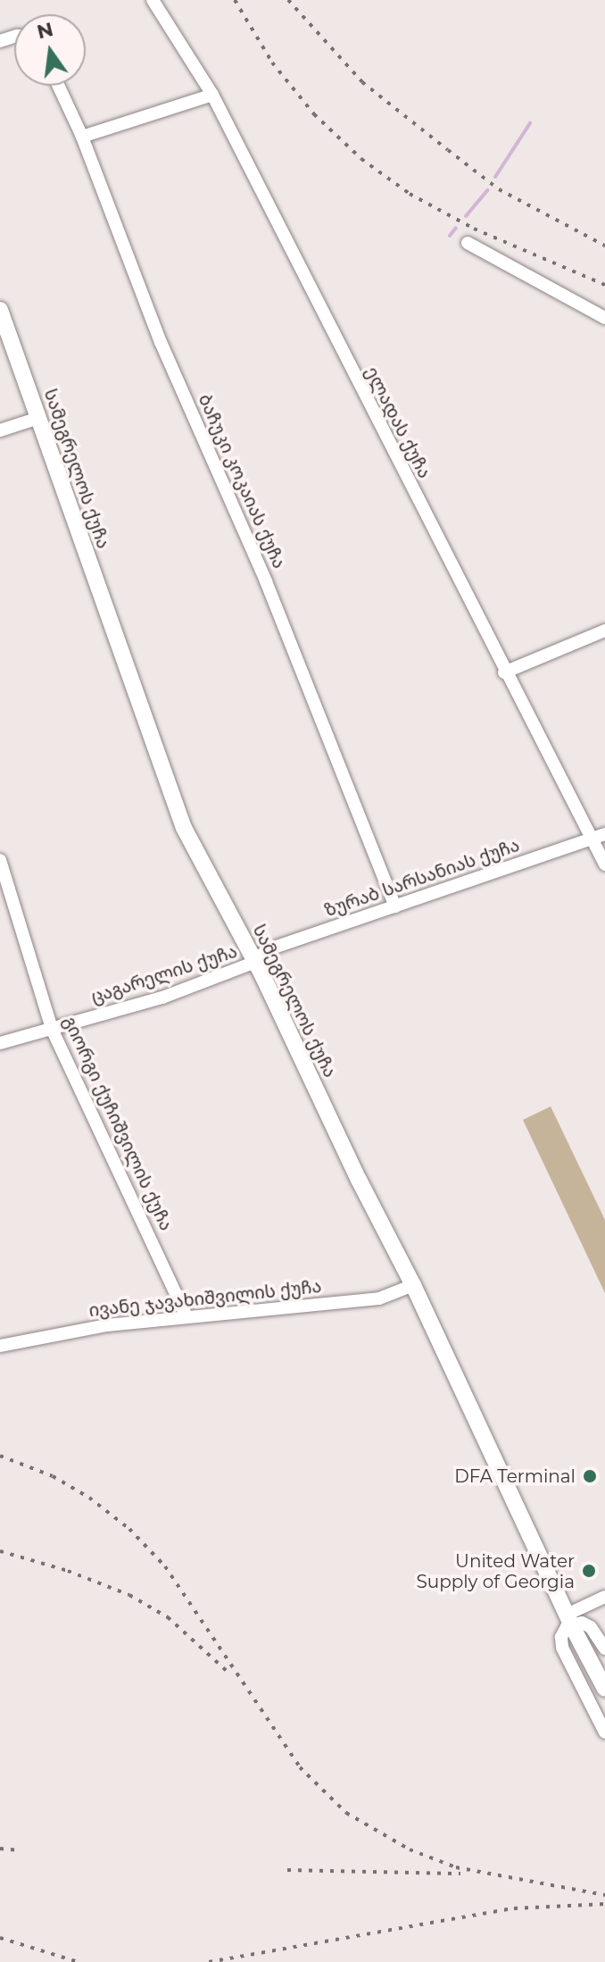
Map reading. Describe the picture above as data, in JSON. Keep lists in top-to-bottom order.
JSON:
{
  "streets": {
    "main road": ["სამეგრელოს ქუჩა"],
    "street": [
      "ელადას ქუჩა",
      "ბაჩუკი კოკაიას ქუჩა",
      "ზურაბ სარსანიას ქუჩა",
      "ცაგარელის ქუჩა",
      "გიორგი ქუჩიშვილის ქუჩა",
      "ივანე ჯავახიშვილის ქუჩა"
    ]
  },
  "crossings": [
    ["ელადას ქუჩა", "ზურაბ სარსანიას ქუჩა"],
    ["სამეგრელოს ქუჩა", "ზურაბ სარსანიას ქუჩა"],
    ["სამეგრელოს ქუჩა", "ცაგარელის ქუჩა"],
    ["სამეგრელოს ქუჩა", "ივანე ჯავახიშვილის ქუჩა"],
    ["ბაჩუკი კოკაიას ქუჩა", "ზურაბ სარსანიას ქუჩა"],
    ["ზურაბ სარსანიას ქუჩა", "ცაგარელის ქუჩა"],
    ["ცაგარელის ქუჩა", "გიორგი ქუჩიშვილის ქუჩა"],
    ["გიორგი ქუჩიშვილის ქუჩა", "ივანე ჯავახიშვილის ქუჩა"]
  ],
  "places": ["DFA Terminal", "United Water Supply of Georgia"],
  "north": "top"
}
